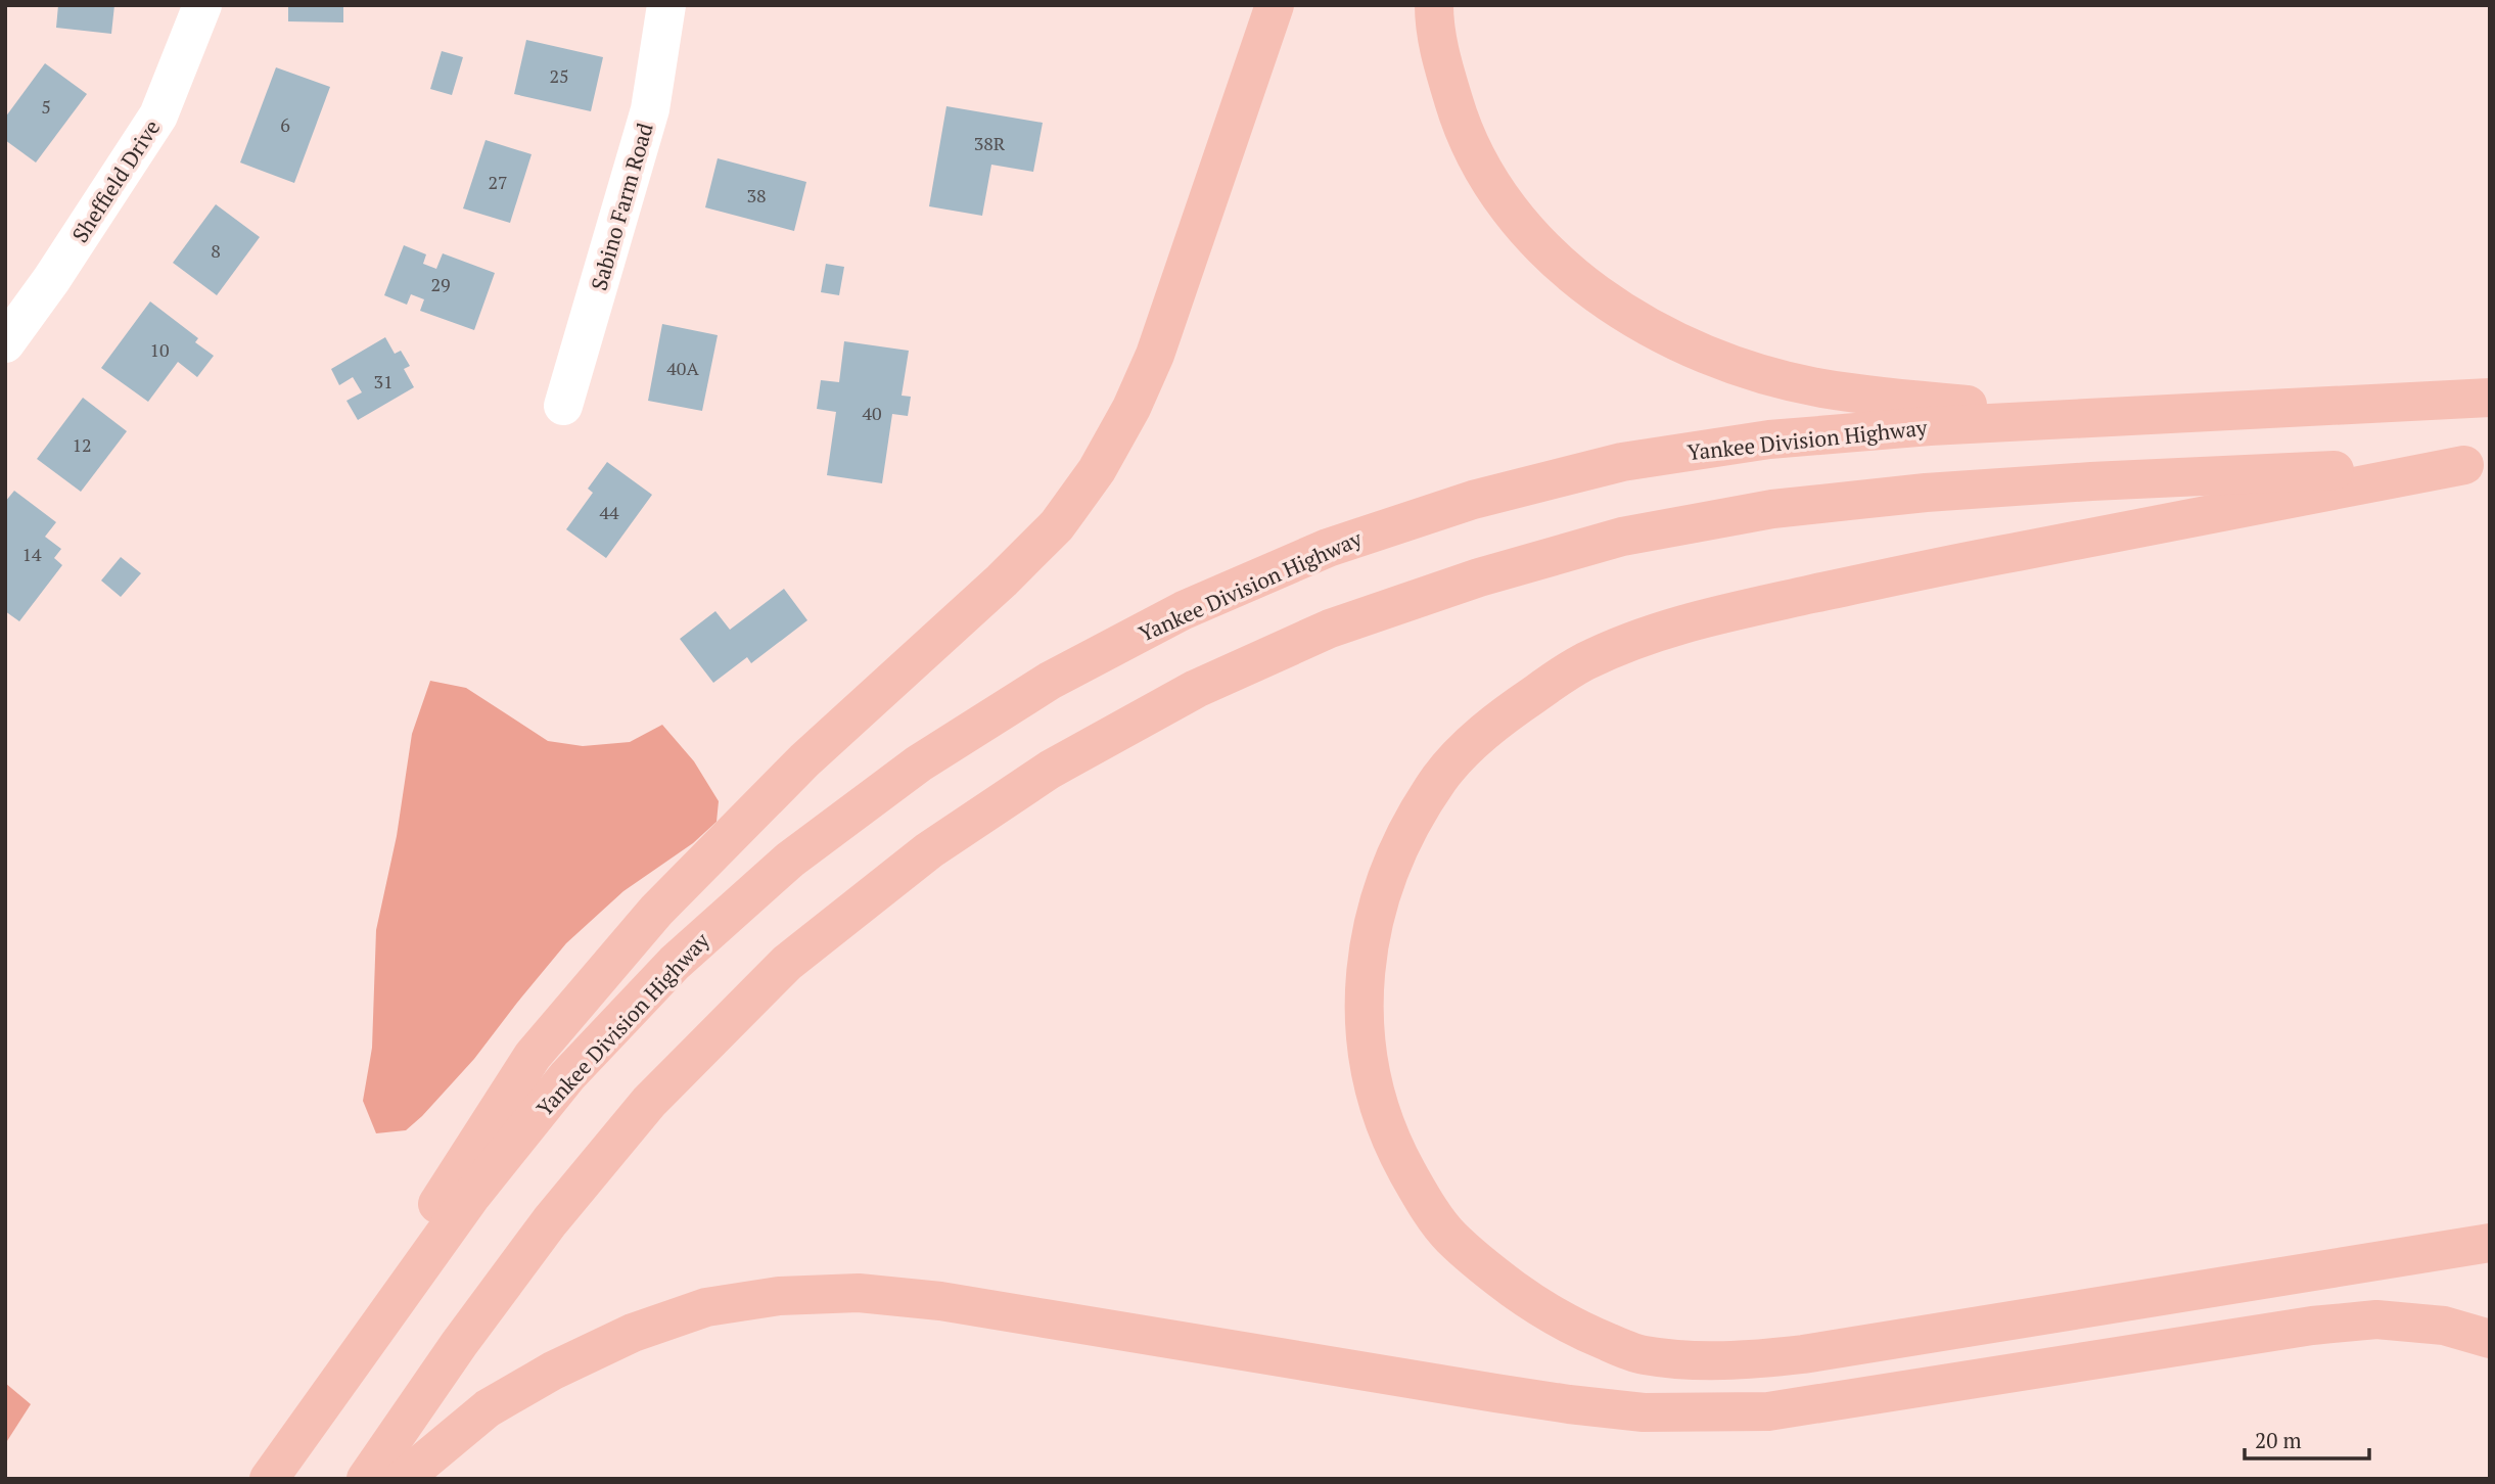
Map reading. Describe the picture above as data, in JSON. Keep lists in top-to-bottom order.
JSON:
{
  "streets": {
    "highway": ["Yankee Division Highway"],
    "street": ["Sheffield Drive", "Sabino Farm Road"]
  },
  "house_numbers": [
    "25",
    "5",
    "6",
    "38R",
    "27",
    "38",
    "8",
    "29",
    "10",
    "40A",
    "31",
    "40",
    "12",
    "44",
    "14"
  ],
  "scale_bar": "20 m"
}
